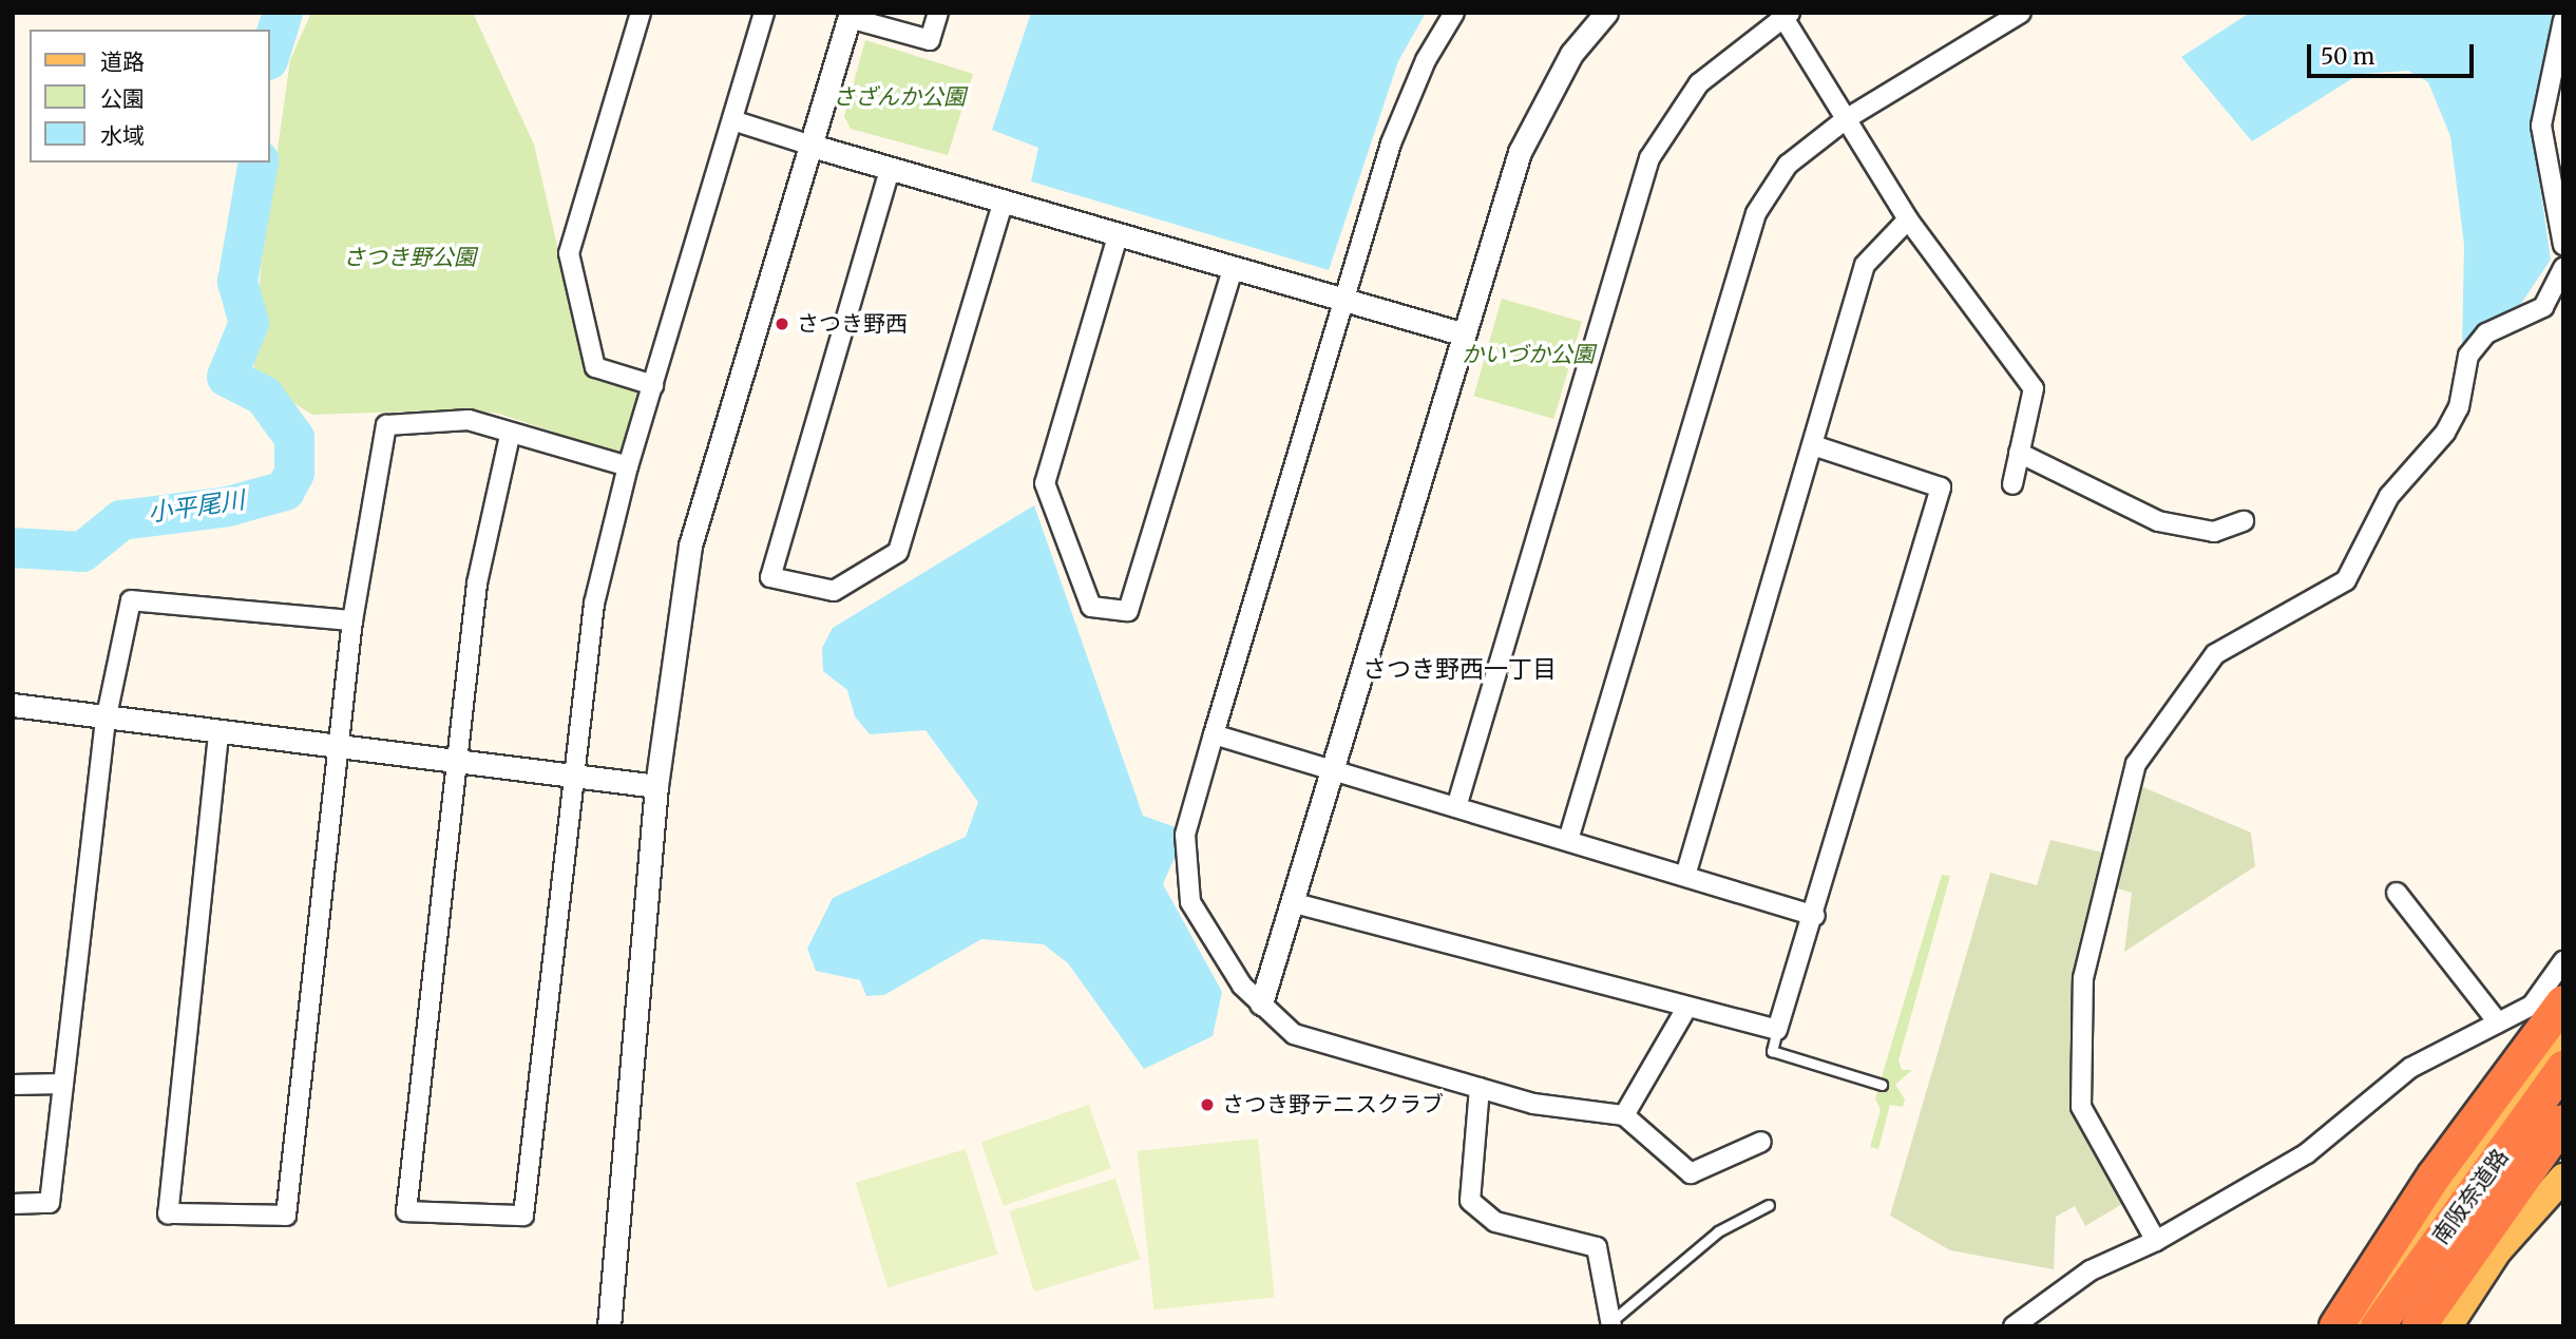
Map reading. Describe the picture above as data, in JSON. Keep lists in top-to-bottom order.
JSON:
{
  "streets": {
    "highway": ["南阪奈道路"]
  },
  "districts": ["さつき野西一丁目"],
  "water": ["小平尾川"],
  "parks": ["さざんか公園", "さつき野公園", "かいづか公園"],
  "places": ["さつき野西", "さつき野テニスクラブ"],
  "legend": ["道路", "公園", "水域"],
  "scale_bar": "50 m"
}
